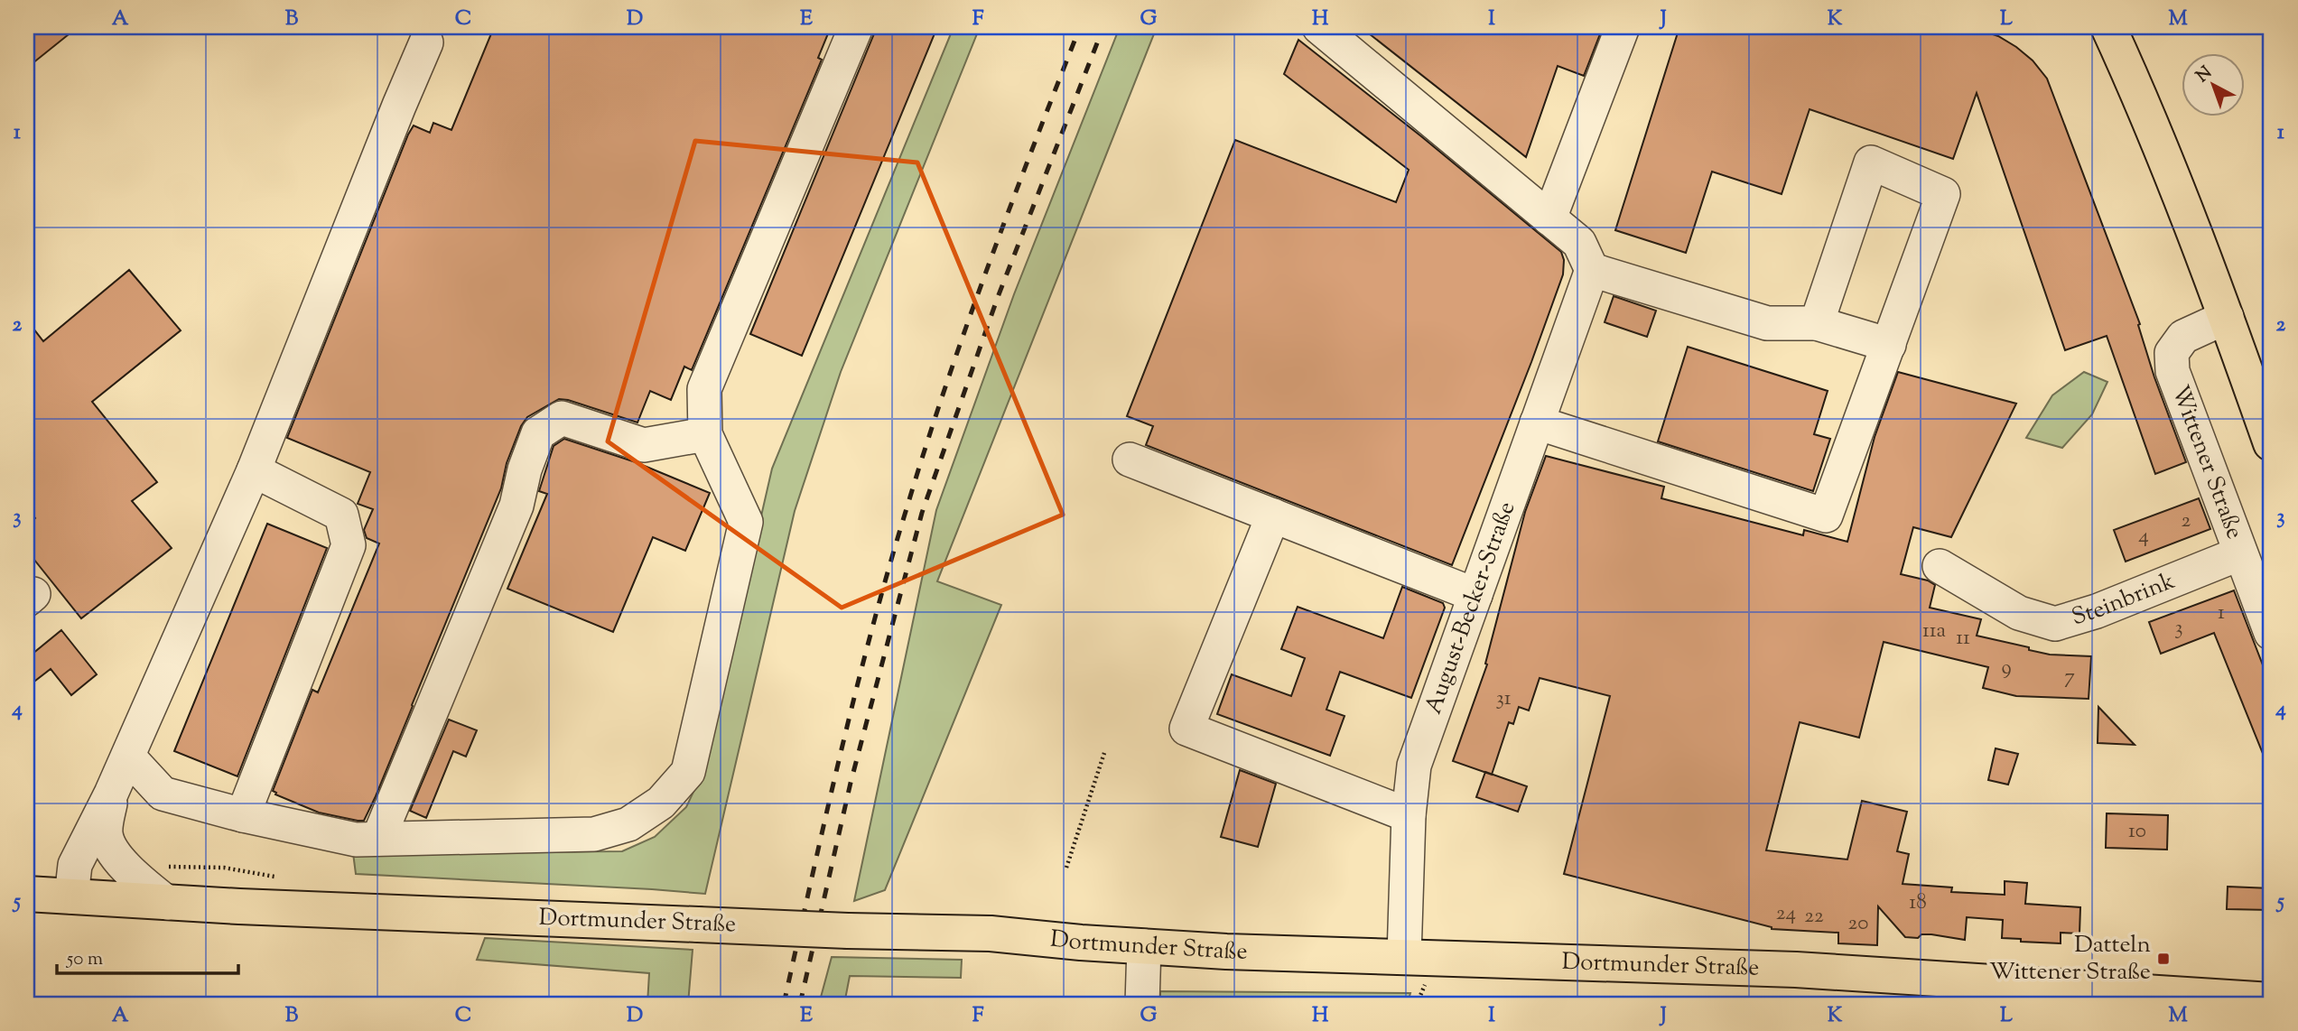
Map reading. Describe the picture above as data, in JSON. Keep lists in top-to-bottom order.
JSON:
{
  "streets": {
    "main road": ["Dortmunder Straße"],
    "street": ["Wittener Straße", "Steinbrink", "August-Becker-Straße"]
  },
  "crossings": [
    ["Wittener Straße", "Steinbrink"],
    ["August-Becker-Straße", "Dortmunder Straße"]
  ],
  "places": {
    "transit": ["Datteln Wittener Straße"]
  },
  "house_numbers": [
    "2",
    "4",
    "1",
    "3",
    "11a",
    "11",
    "9",
    "7",
    "31",
    "10",
    "18",
    "24",
    "22",
    "20"
  ],
  "scale_bar": "50 m",
  "north": "top left",
  "grid": {
    "columns": [
      "A",
      "B",
      "C",
      "D",
      "E",
      "F",
      "G",
      "H",
      "I",
      "J",
      "K",
      "L",
      "M"
    ],
    "rows": [
      "1",
      "2",
      "3",
      "4",
      "5"
    ]
  }
}
